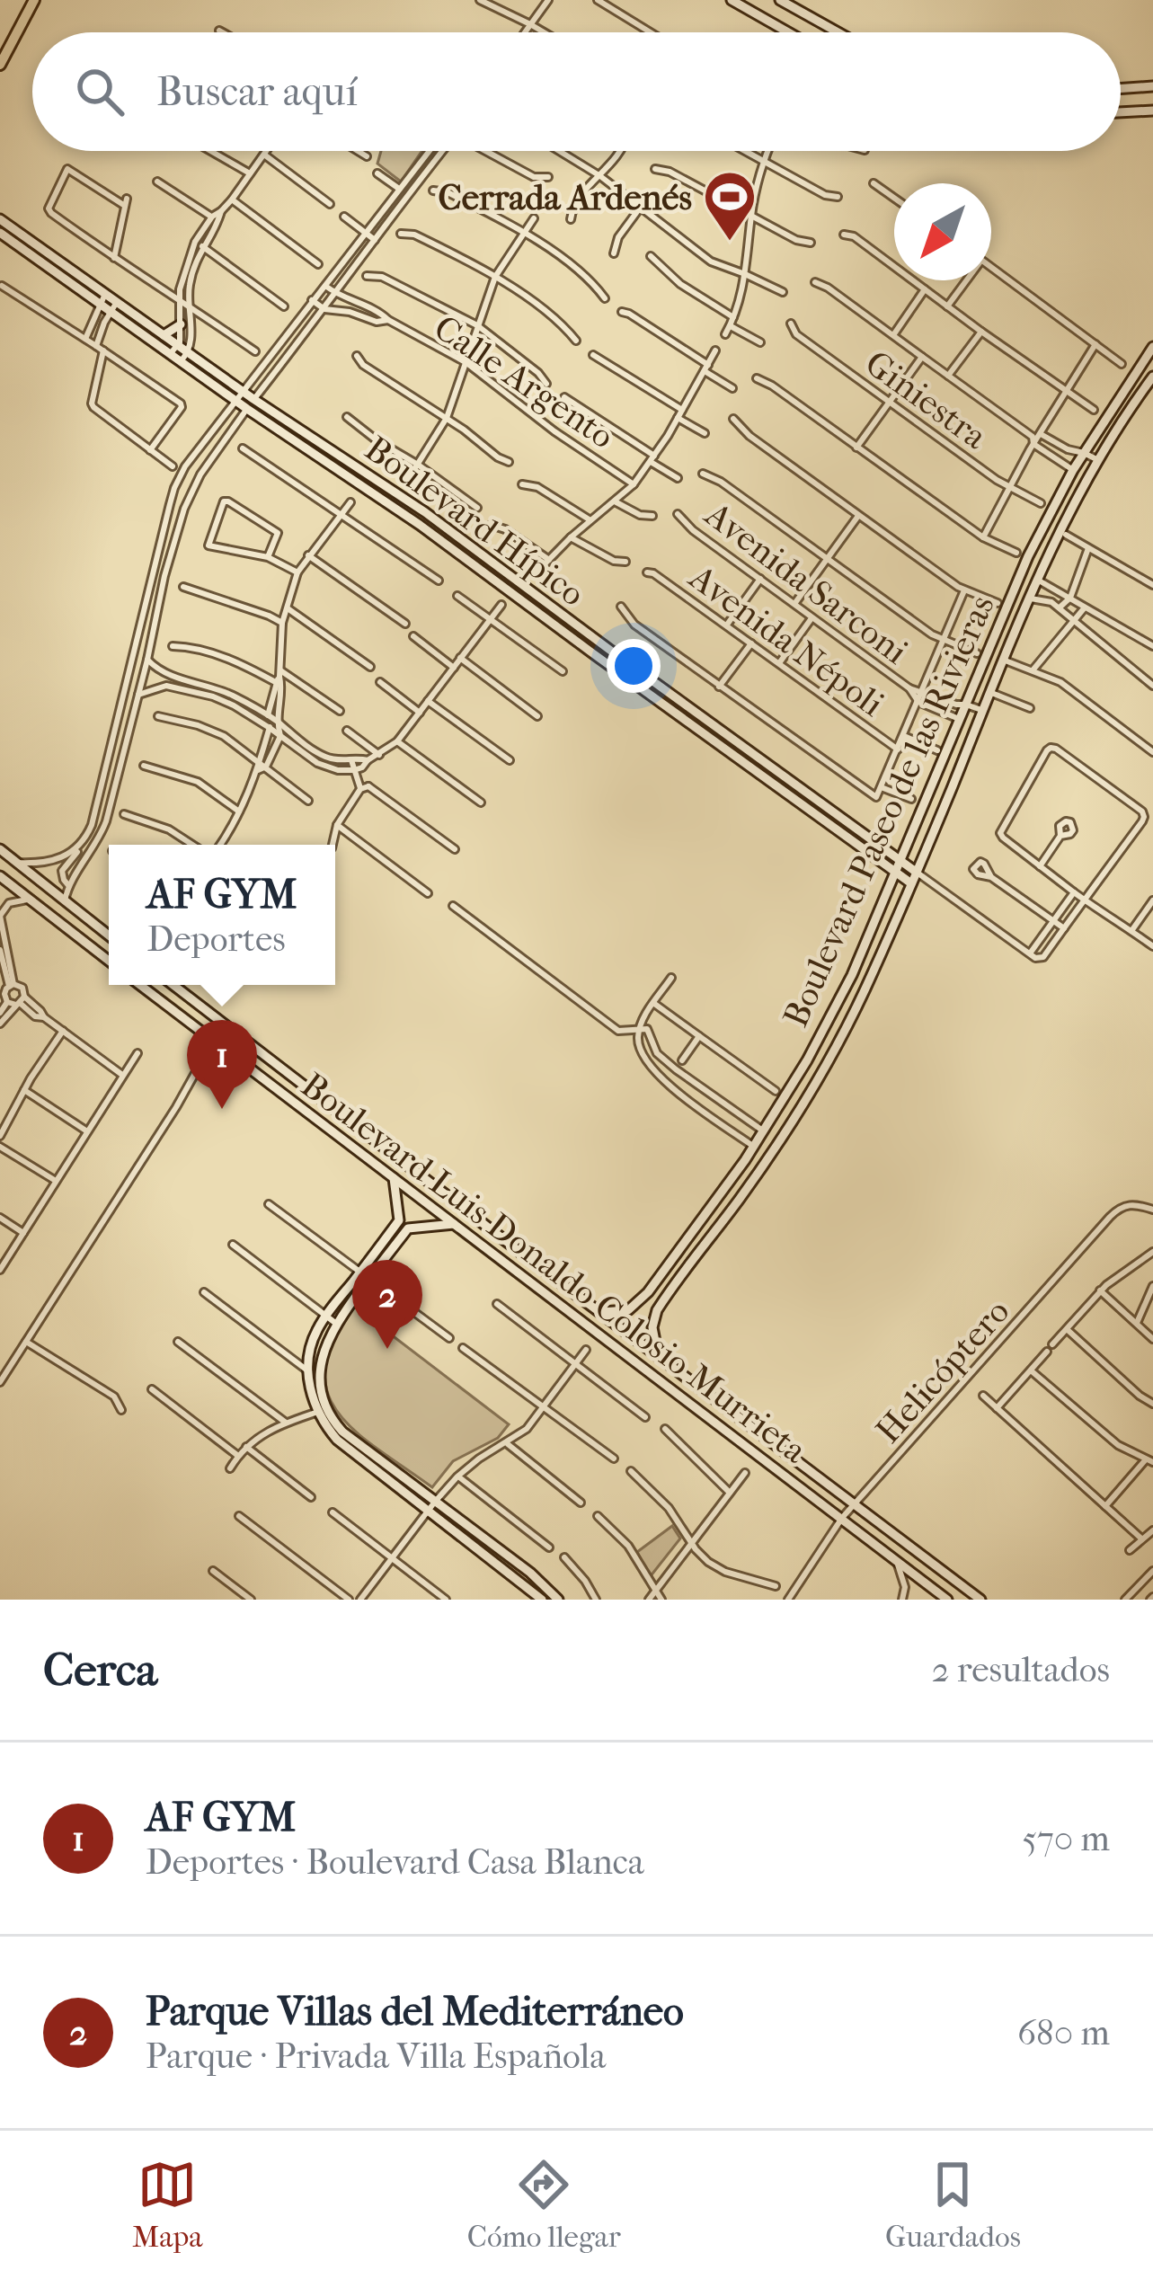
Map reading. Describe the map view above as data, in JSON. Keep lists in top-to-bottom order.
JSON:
{
  "streets": {
    "street": [
      "Calle Argento",
      "Giniestra",
      "Boulevard Hípico",
      "Avenida Sarconi",
      "Avenida Népoli",
      "Boulevard Paseo de las Rivieras",
      "Boulevard Luis Donaldo Colosio Murrieta",
      "Helicóptero"
    ]
  },
  "crossings": [
    ["Boulevard Hípico", "Boulevard Paseo de las Rivieras"],
    ["Avenida Sarconi", "Boulevard Paseo de las Rivieras"],
    ["Boulevard Paseo de las Rivieras", "Boulevard Luis Donaldo Colosio Murrieta"],
    ["Boulevard Luis Donaldo Colosio Murrieta", "Helicóptero"]
  ],
  "places": {
    "sports": ["Cerrada Ardenés"]
  },
  "north": "bottom left",
  "page": {
    "search": "Buscar aquí",
    "popup": ["AF GYM", "Deportes"],
    "pins": ["1", "2"],
    "heading": ["Cerca", "2 resultados"],
    "list": [
      {
        "mark": "1",
        "name": "AF GYM",
        "note": "Deportes · Boulevard Casa Blanca",
        "value": "570 m"
      },
      {
        "mark": "2",
        "name": "Parque Villas del Mediterráneo",
        "note": "Parque · Privada Villa Española",
        "value": "680 m"
      }
    ],
    "nav": ["Mapa", "Cómo llegar", "Guardados"]
  }
}
